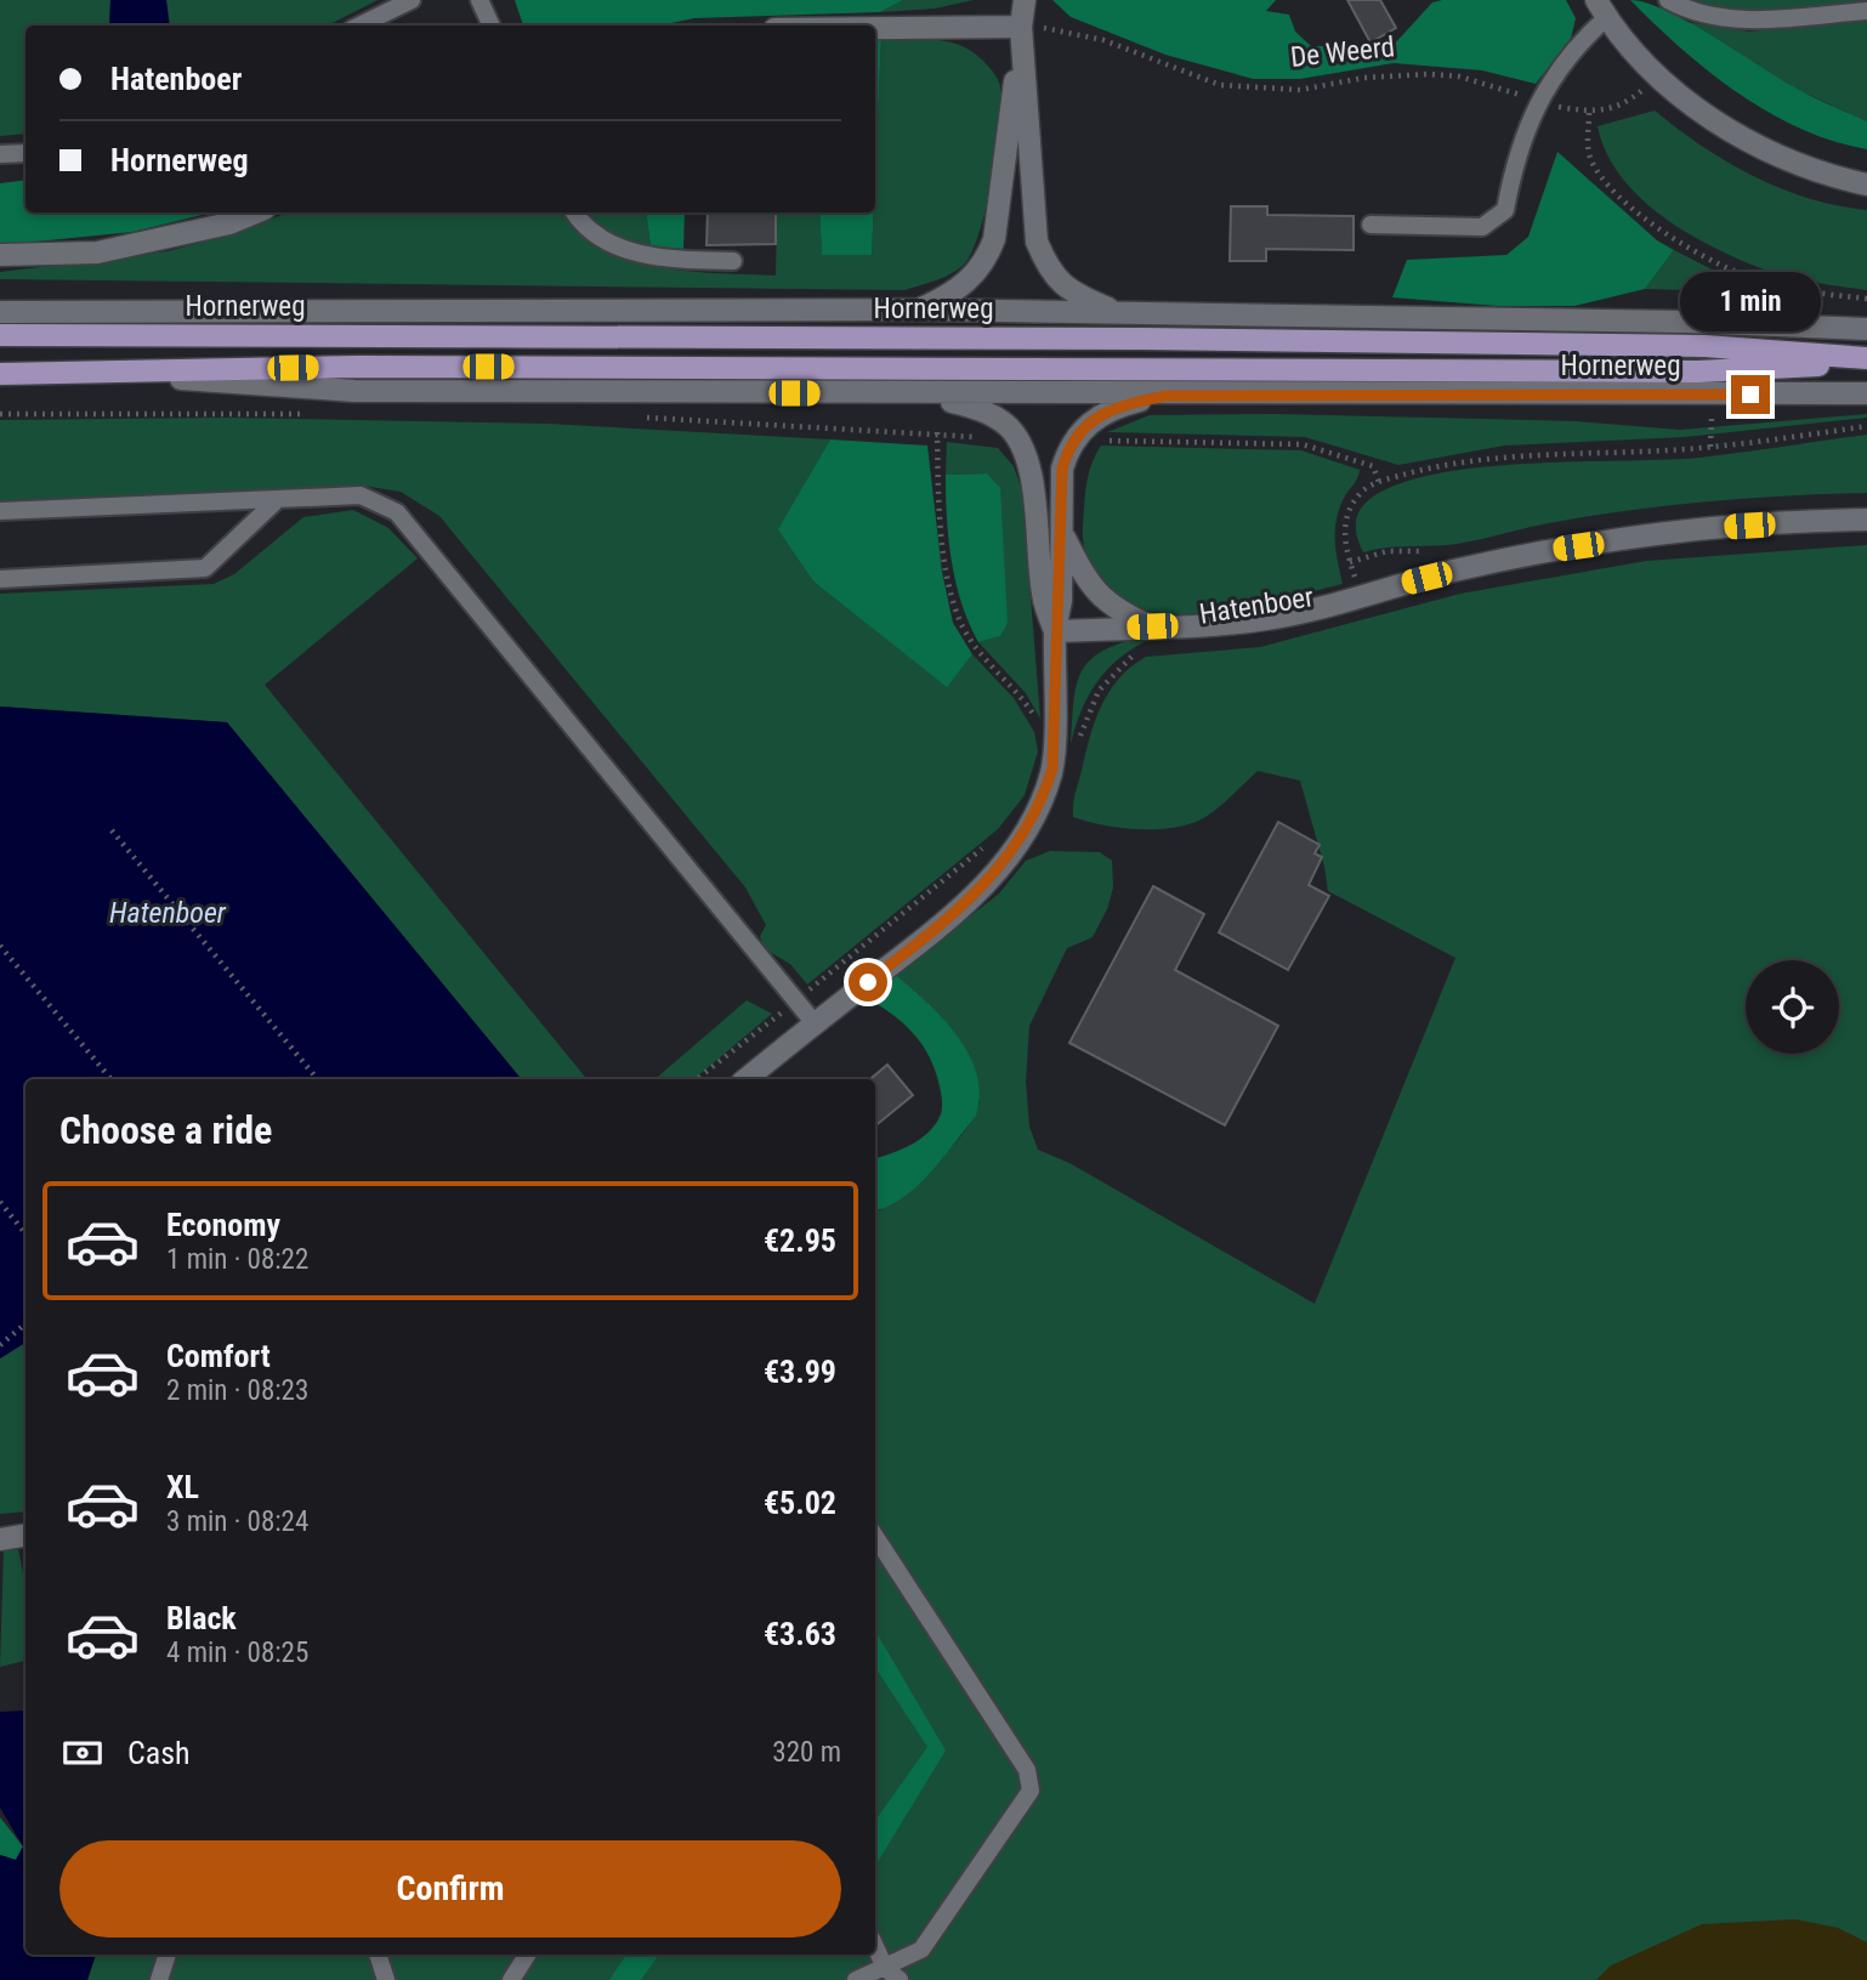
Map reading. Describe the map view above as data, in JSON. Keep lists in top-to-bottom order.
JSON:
{
  "streets": {
    "main road": ["Hornerweg"],
    "path": ["De Weerd"]
  },
  "water": ["Hatenboer"],
  "page": {
    "banner": ["Hatenboer", "Hornerweg"],
    "bubble": "1 min",
    "heading": "Choose a ride",
    "list": [
      {
        "name": "Economy",
        "note": "1 min · 08:22",
        "value": "€2.95"
      },
      {
        "name": "Comfort",
        "note": "2 min · 08:23",
        "value": "€3.99"
      },
      {
        "name": "XL",
        "note": "3 min · 08:24",
        "value": "€5.02"
      },
      {
        "name": "Black",
        "note": "4 min · 08:25",
        "value": "€3.63"
      }
    ],
    "pay": ["Cash", "320 m"],
    "buttons": "Confirm"
  }
}
